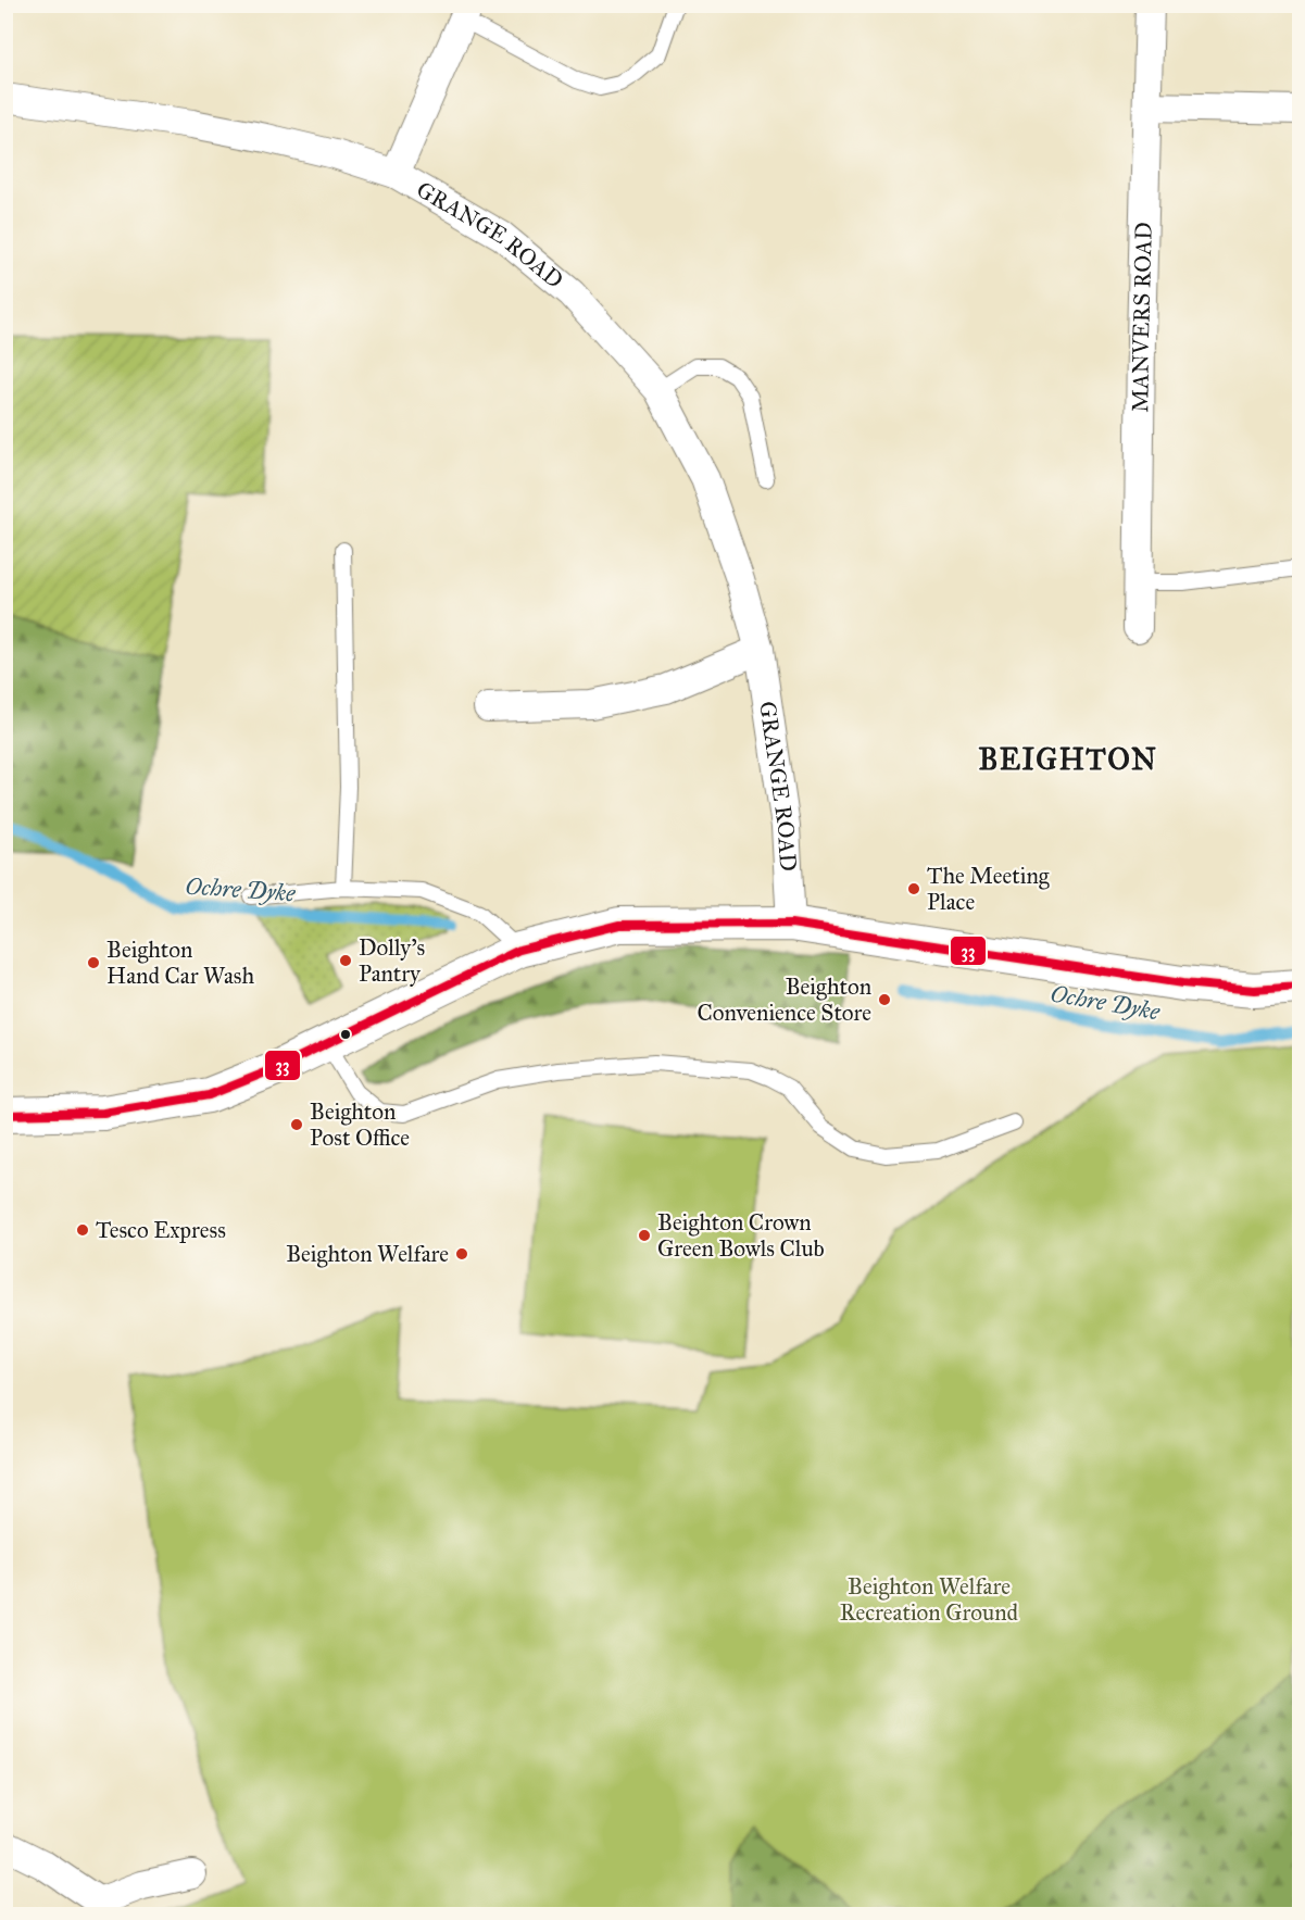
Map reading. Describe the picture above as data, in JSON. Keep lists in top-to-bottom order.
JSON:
{
  "streets": {
    "street": ["GRANGE ROAD", "MANVERS ROAD"]
  },
  "districts": ["BEIGHTON"],
  "water": ["Ochre Dyke"],
  "parks": ["Beighton Welfare Recreation Ground"],
  "places": [
    "The Meeting Place",
    "Dolly's Pantry",
    "Beighton Hand Car Wash",
    "Beighton Convenience Store",
    "Beighton Post Office",
    "Tesco Express",
    "Beighton Crown Green Bowls Club",
    "Beighton Welfare"
  ],
  "lines": ["transit line 33"]
}
